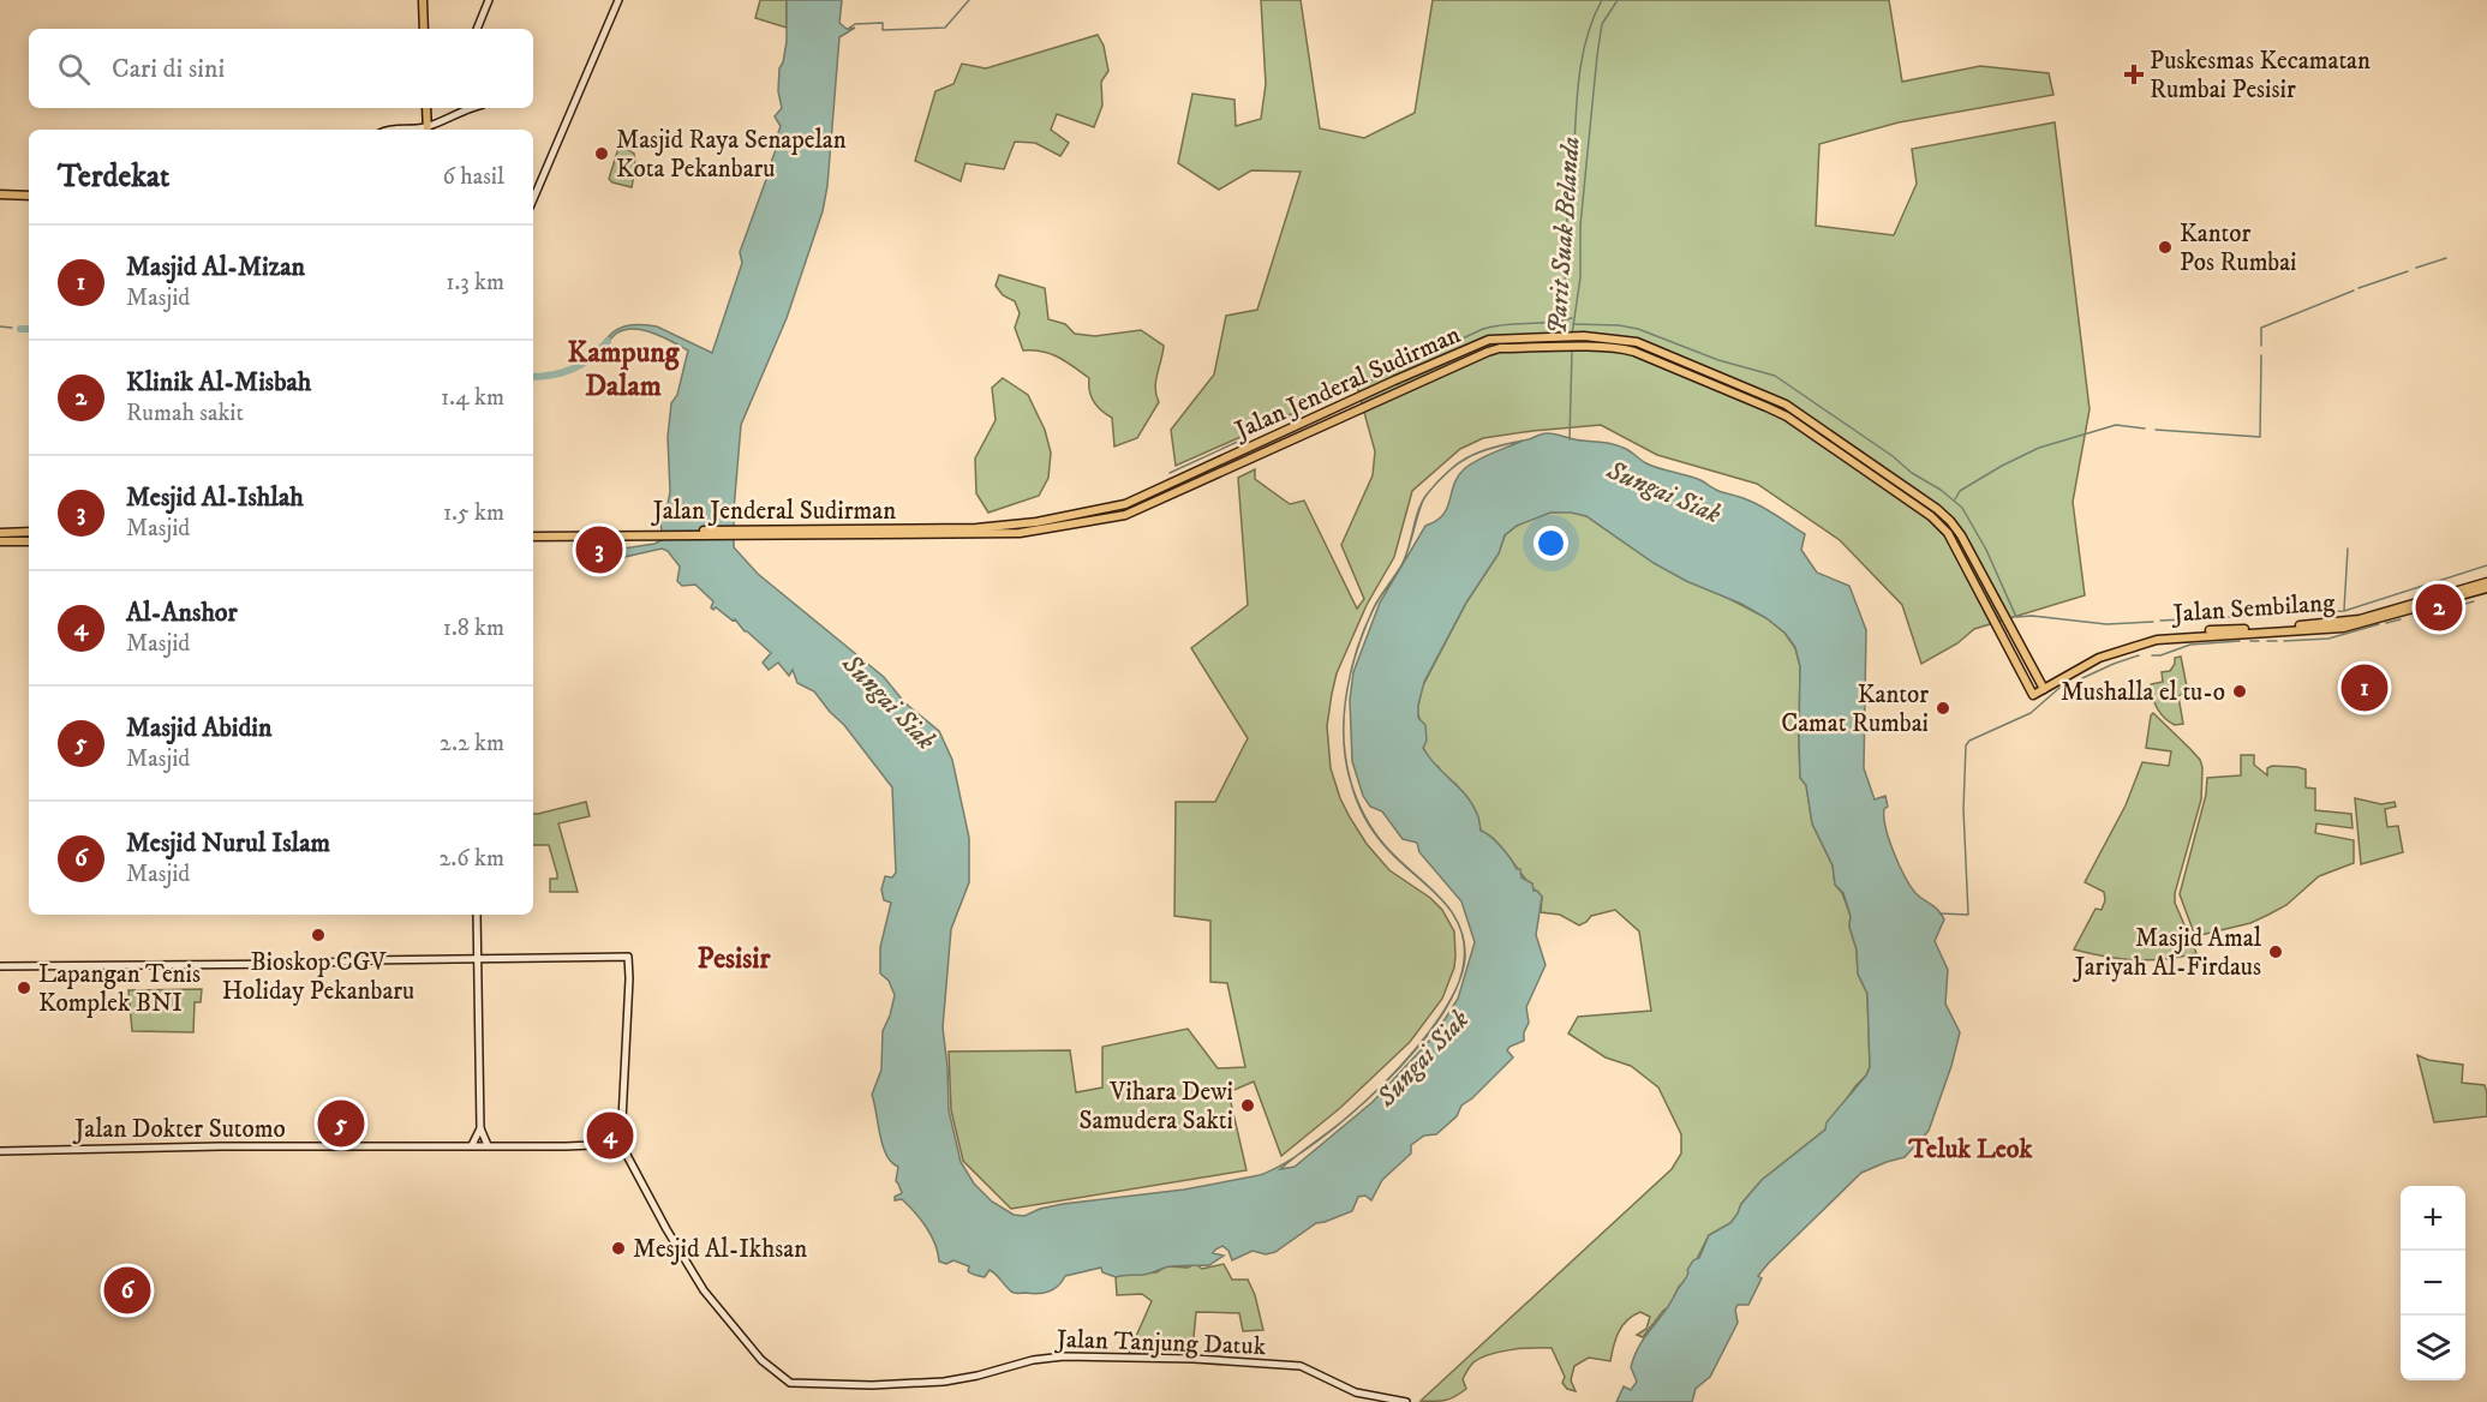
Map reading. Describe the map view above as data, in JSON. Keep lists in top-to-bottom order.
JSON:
{
  "streets": {
    "main road": [
      "Jalan Jenderal Sudirman",
      "Jalan Sembilang",
      "Jalan Dokter Sutomo",
      "Jalan Tanjung Datuk"
    ]
  },
  "crossings": [
    ["Jalan Jenderal Sudirman", "Jalan Sembilang"],
    ["Jalan Dokter Sutomo", "Jalan Tanjung Datuk"]
  ],
  "districts": ["Kampung Dalam", "Pesisir", "Teluk Leok"],
  "water": ["Parit Suak Belanda", "Sungai Siak"],
  "places": {
    "health": ["Puskesmas Kecamatan Rumbai Pesisir"],
    "other": [
      "Masjid Raya Senapelan Kota Pekanbaru",
      "Kantor Pos Rumbai",
      "Mushalla el tu-o",
      "Kantor Camat Rumbai",
      "Bioskop CGV Holiday Pekanbaru",
      "Masjid Amal Jariyah Al-Firdaus",
      "Lapangan Tenis Komplek BNI",
      "Vihara Dewi Samudera Sakti",
      "Mesjid Al-Ikhsan"
    ]
  },
  "page": {
    "search": "Cari di sini",
    "heading": ["Terdekat", "6 hasil"],
    "list": [
      {
        "mark": "1",
        "name": "Masjid Al-Mizan",
        "note": "Masjid",
        "value": "1.3 km"
      },
      {
        "mark": "2",
        "name": "Klinik Al-Misbah",
        "note": "Rumah sakit",
        "value": "1.4 km"
      },
      {
        "mark": "3",
        "name": "Mesjid Al-Ishlah",
        "note": "Masjid",
        "value": "1.5 km"
      },
      {
        "mark": "4",
        "name": "Al-Anshor",
        "note": "Masjid",
        "value": "1.8 km"
      },
      {
        "mark": "5",
        "name": "Masjid Abidin",
        "note": "Masjid",
        "value": "2.2 km"
      },
      {
        "mark": "6",
        "name": "Mesjid Nurul Islam",
        "note": "Masjid",
        "value": "2.6 km"
      }
    ],
    "pins": [
      "3",
      "2",
      "1",
      "5",
      "4",
      "6"
    ],
    "map_buttons": ["+", "−"]
  }
}
